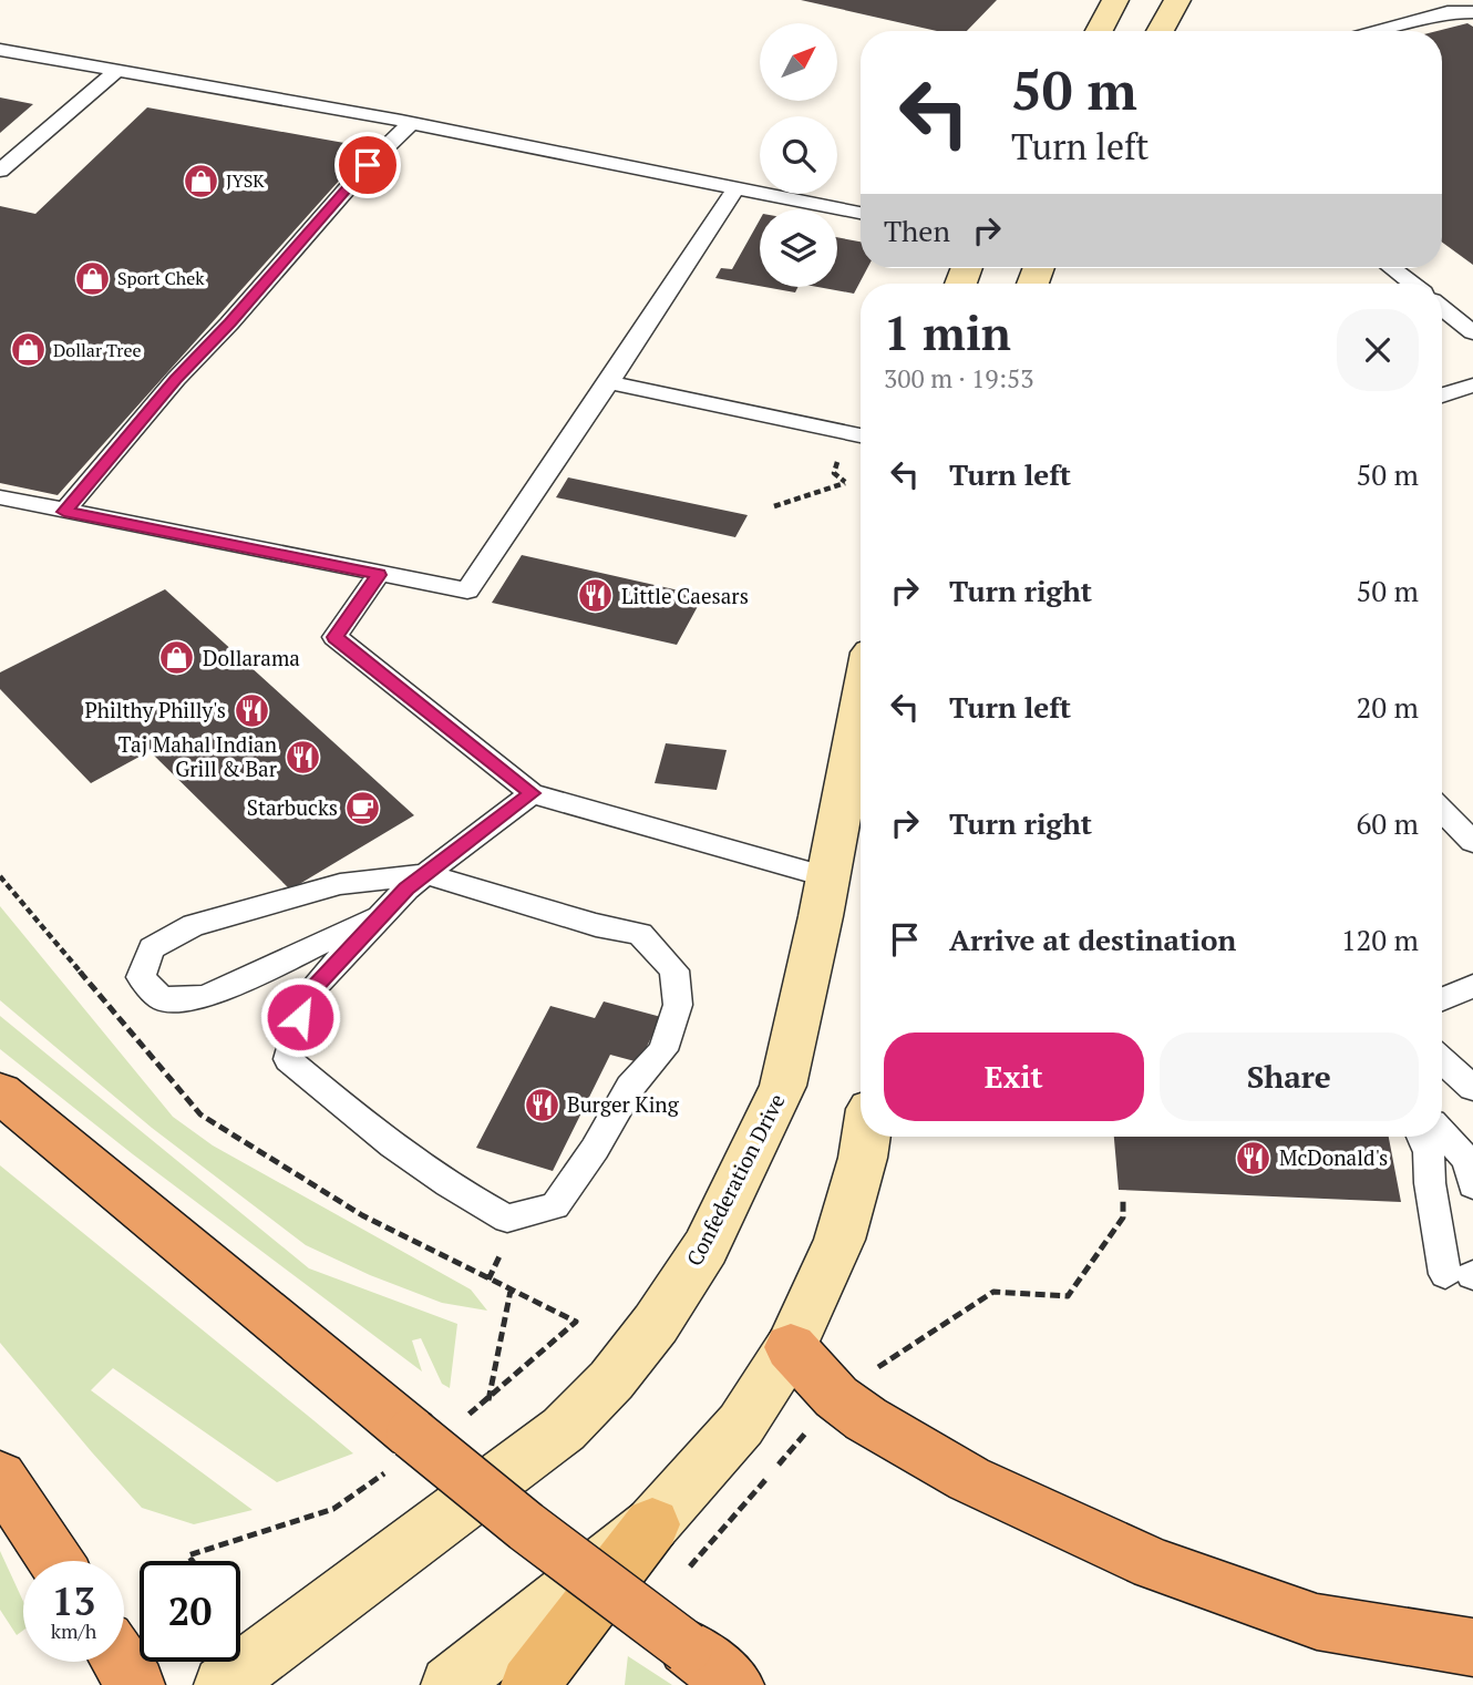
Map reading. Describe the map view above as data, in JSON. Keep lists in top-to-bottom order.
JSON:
{
  "streets": {
    "main road": ["Confederation Drive"]
  },
  "places": {
    "shop": [
      "JYSK",
      "Sport Chek",
      "Dollar Tree",
      "Dollarama"
    ],
    "restaurant": [
      "Little Caesars",
      "Philthy Philly's",
      "Taj Mahal Indian Grill & Bar",
      "Burger King",
      "McDonald's"
    ],
    "cafe": ["Starbucks"]
  },
  "north": "top right",
  "page": {
    "turn": ["50 m", "Turn left"],
    "then": "Then",
    "heading": ["1 min", "300 m · 19:53"],
    "list": [
      {
        "name": "Turn left",
        "value": "50 m"
      },
      {
        "name": "Turn right",
        "value": "50 m"
      },
      {
        "name": "Turn left",
        "value": "20 m"
      },
      {
        "name": "Turn right",
        "value": "60 m"
      },
      {
        "name": "Arrive at destination",
        "value": "120 m"
      }
    ],
    "buttons": ["Exit", "Share"],
    "speed": "13 km/h",
    "limit": "20"
  }
}
